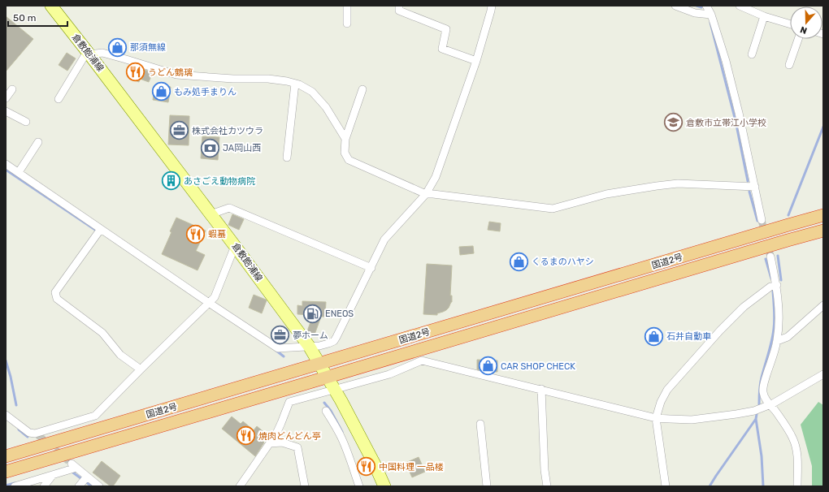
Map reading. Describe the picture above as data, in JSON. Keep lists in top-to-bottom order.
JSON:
{
  "streets": {
    "highway": ["国道2号"],
    "main road": ["倉敷飽浦線"]
  },
  "crossings": [
    ["倉敷飽浦線", "国道2号"]
  ],
  "places": {
    "shop": [
      "那須無線",
      "もみ処手まりん",
      "くるまのハヤシ",
      "石井自動車",
      "CAR SHOP CHECK"
    ],
    "restaurant": [
      "うどん鶴璃",
      "蝦蟇",
      "焼肉どんどん亭",
      "中国料理 一品楼"
    ],
    "school or university": ["倉敷市立帯江小学校"],
    "office": ["株式会社カツウラ", "夢ホーム"],
    "bank": ["JA岡山西"],
    "building": ["あさごえ動物病院"],
    "fuel station": ["ENEOS"]
  },
  "scale_bar": "50 m",
  "north": "bottom"
}
